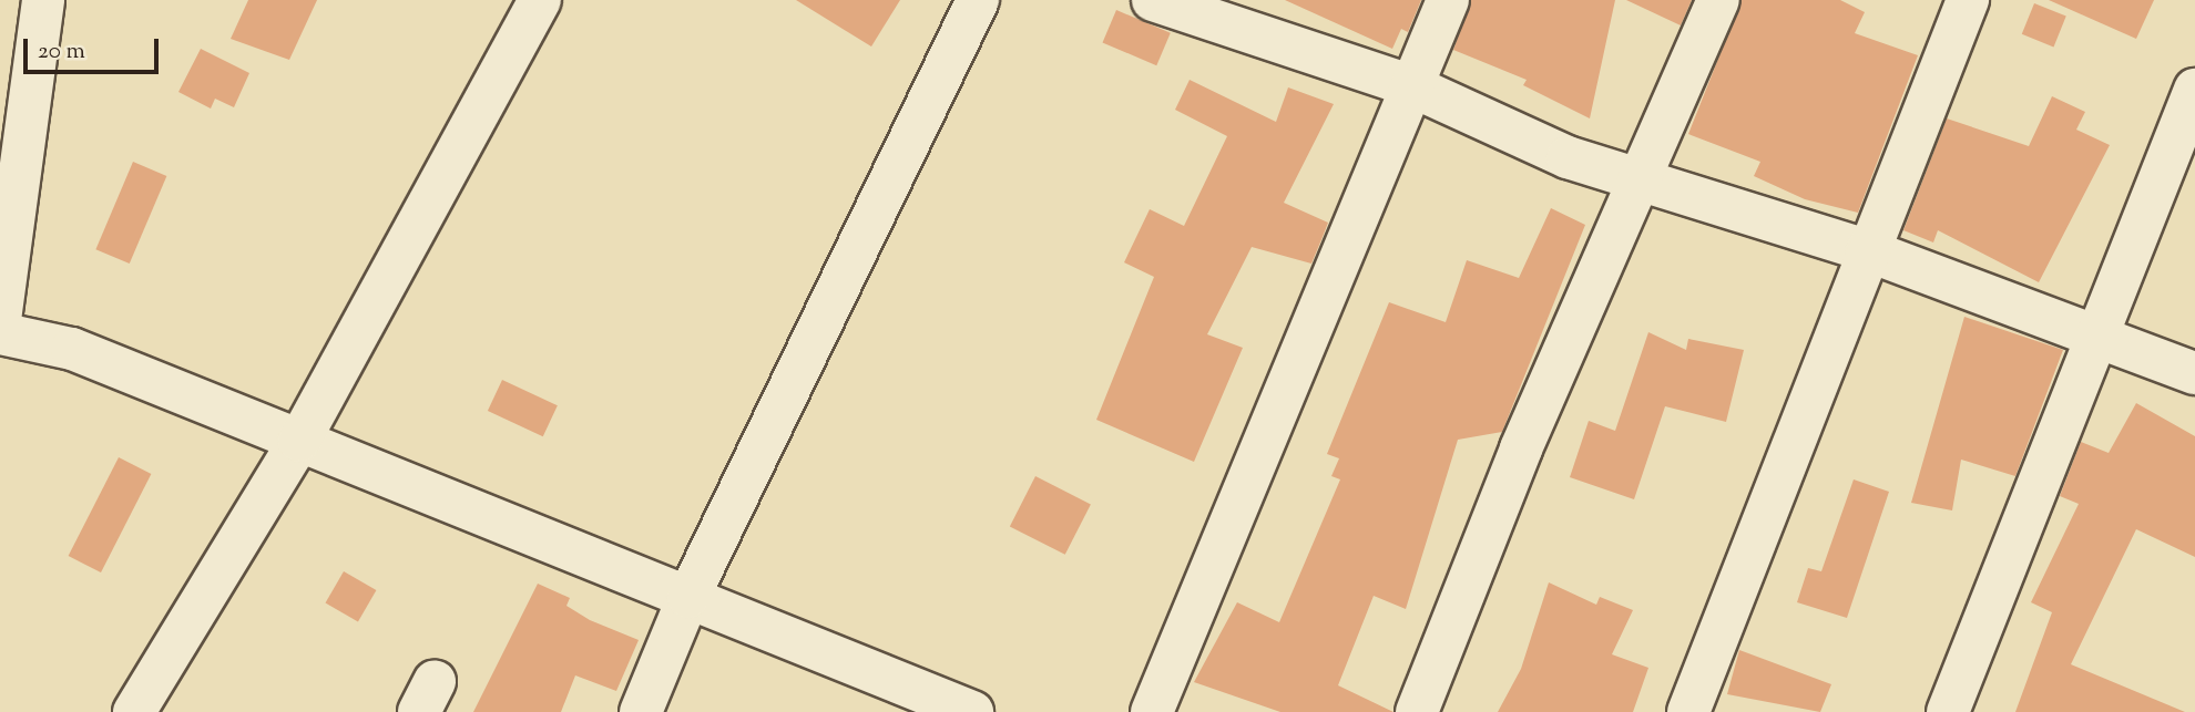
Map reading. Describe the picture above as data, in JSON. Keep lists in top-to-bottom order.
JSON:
{
  "scale_bar": "20 m"
}
